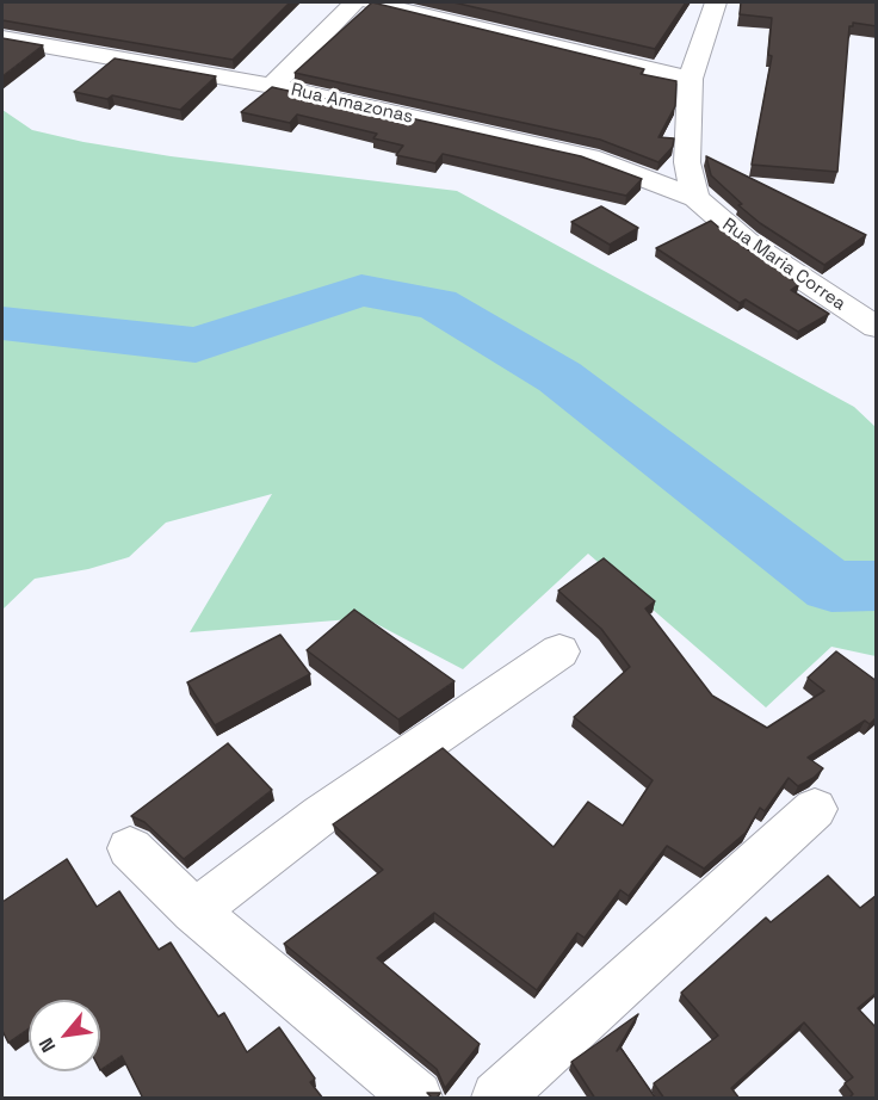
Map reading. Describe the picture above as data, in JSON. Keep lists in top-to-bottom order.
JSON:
{
  "streets": {
    "street": ["Rua Amazonas", "Rua Maria Correa"]
  },
  "crossings": [
    ["Rua Amazonas", "Rua Maria Correa"]
  ],
  "north": "bottom left"
}
